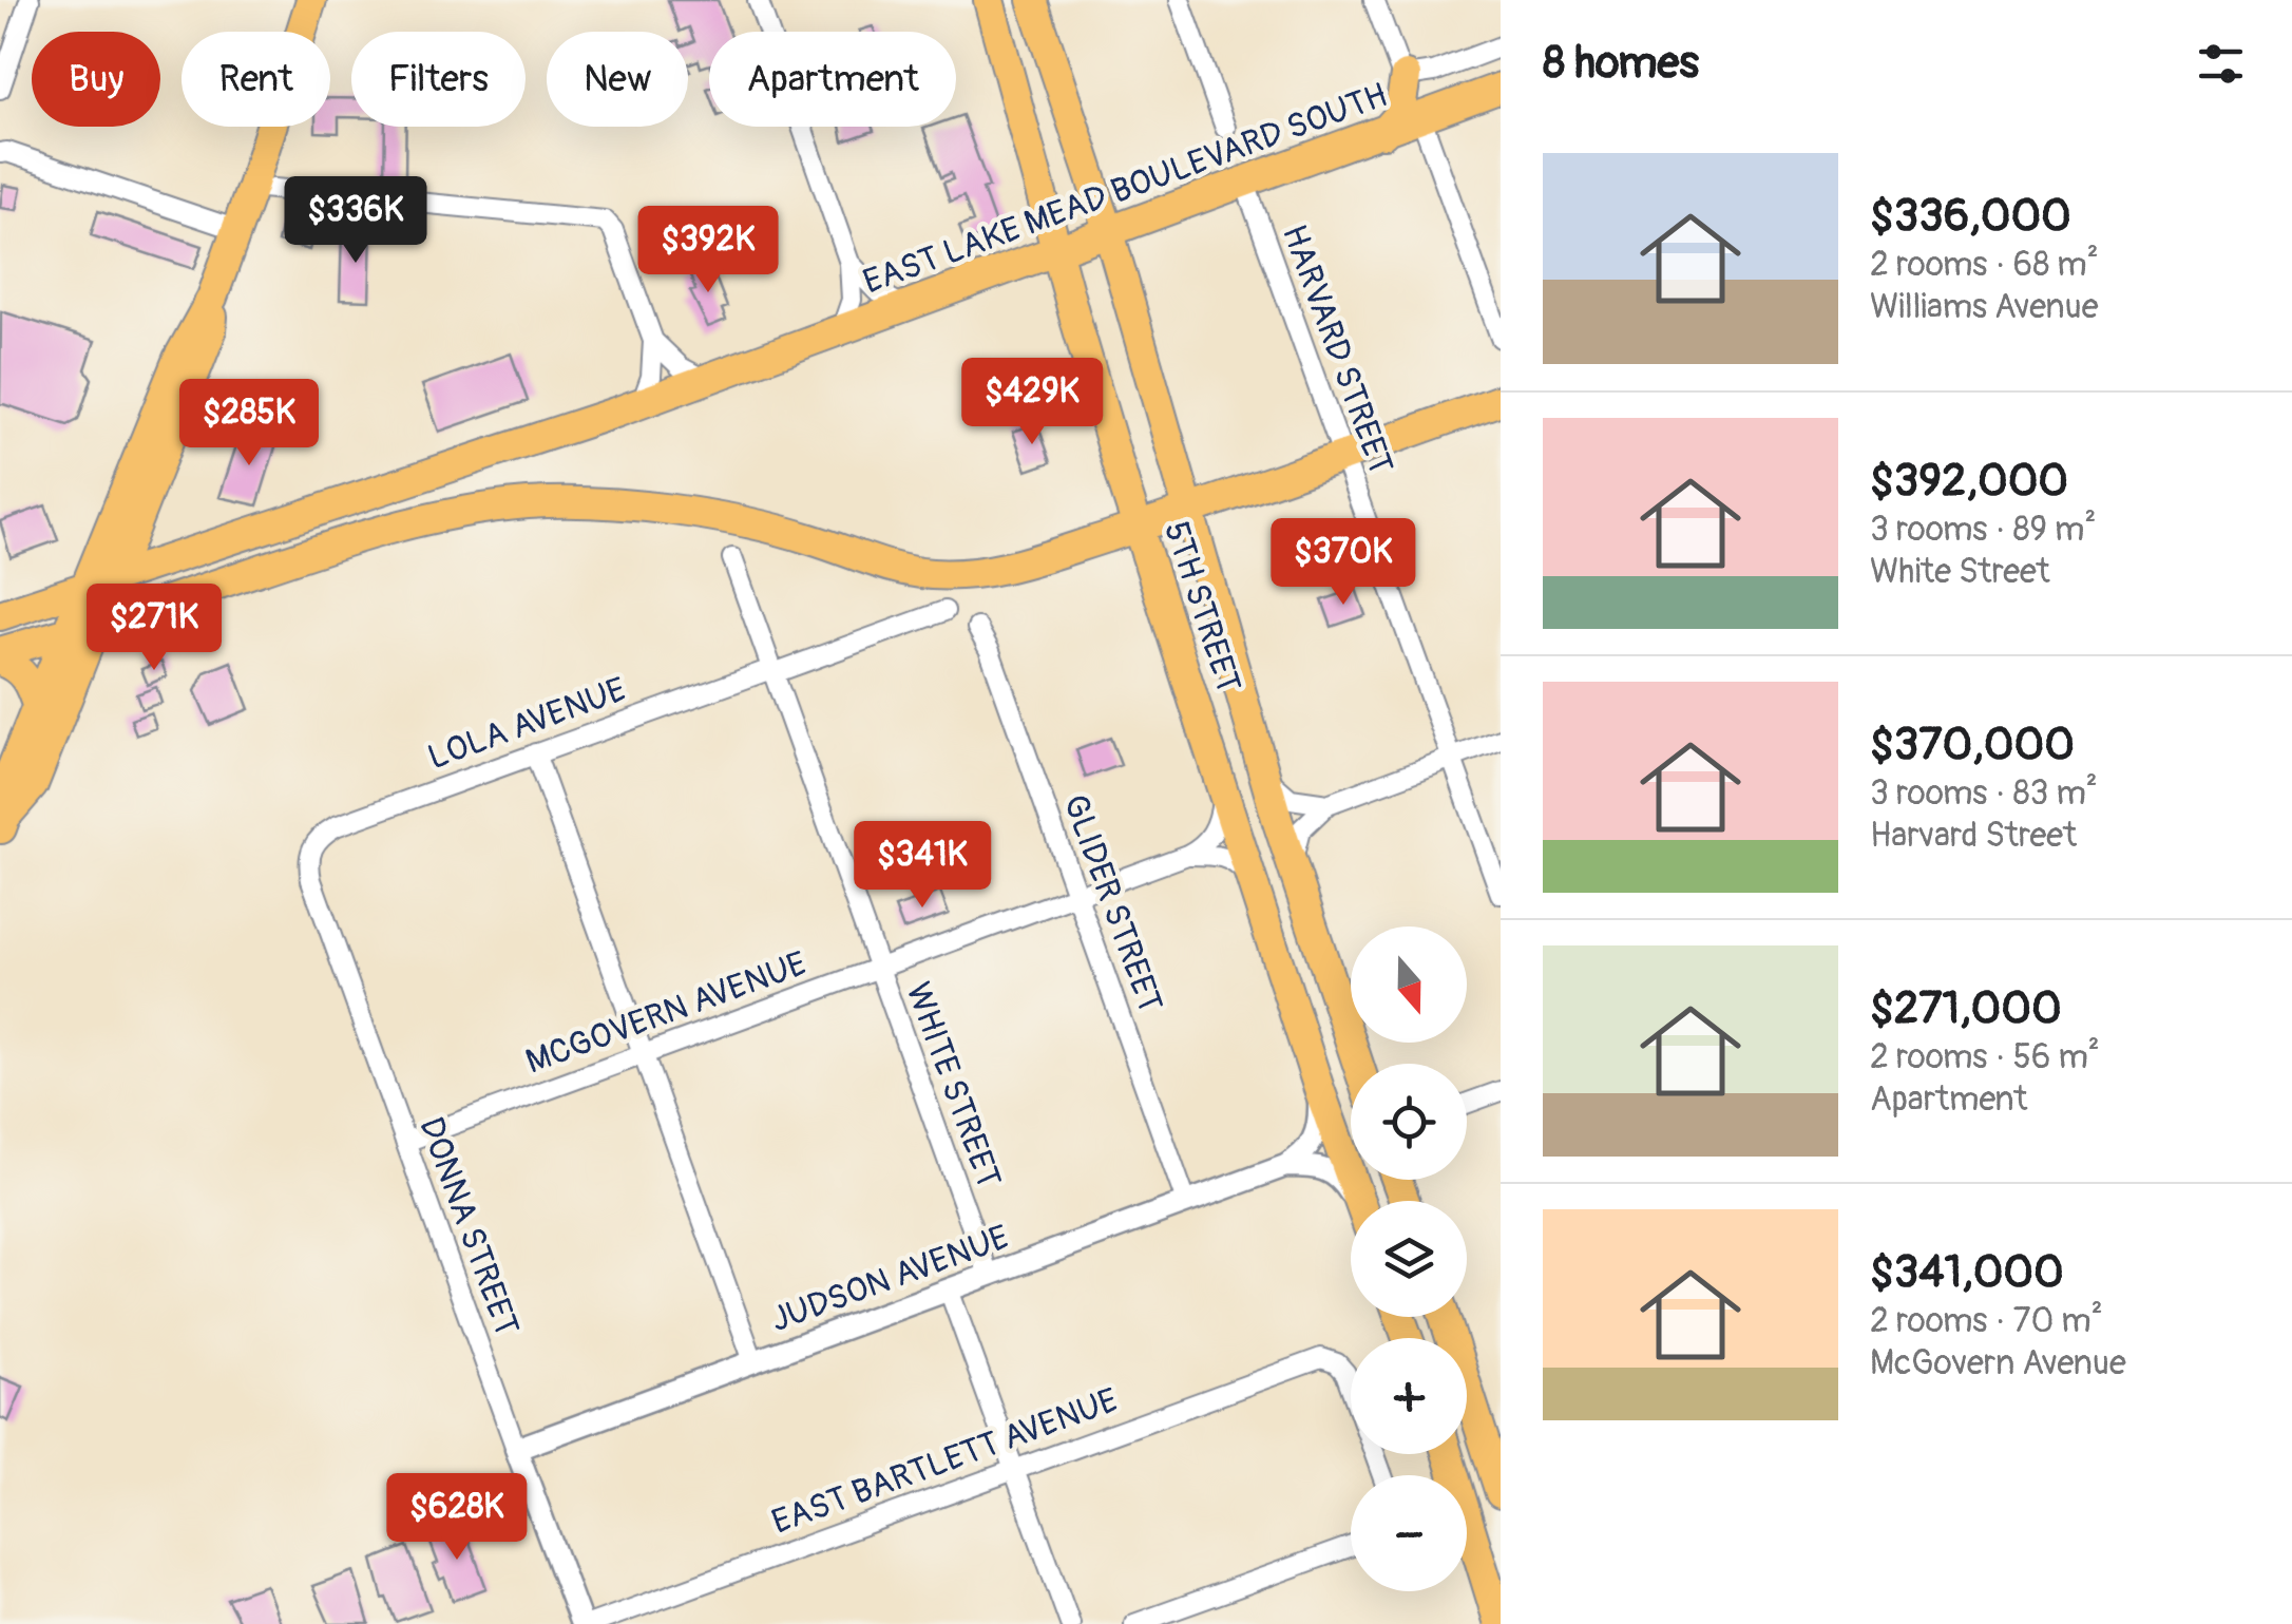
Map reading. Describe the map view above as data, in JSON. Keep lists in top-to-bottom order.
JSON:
{
  "streets": {
    "main road": ["EAST LAKE MEAD BOULEVARD SOUTH", "5TH STREET"],
    "street": [
      "HARVARD STREET",
      "LOLA AVENUE",
      "GLIDER STREET",
      "MCGOVERN AVENUE",
      "WHITE STREET",
      "DONNA STREET",
      "JUDSON AVENUE",
      "EAST BARTLETT AVENUE"
    ]
  },
  "crossings": [
    ["EAST LAKE MEAD BOULEVARD SOUTH", "HARVARD STREET"],
    ["EAST LAKE MEAD BOULEVARD SOUTH", "5TH STREET"],
    ["LOLA AVENUE", "WHITE STREET"],
    ["LOLA AVENUE", "DONNA STREET"],
    ["GLIDER STREET", "MCGOVERN AVENUE"],
    ["GLIDER STREET", "JUDSON AVENUE"],
    ["MCGOVERN AVENUE", "WHITE STREET"],
    ["MCGOVERN AVENUE", "DONNA STREET"],
    ["WHITE STREET", "JUDSON AVENUE"],
    ["DONNA STREET", "JUDSON AVENUE"]
  ],
  "north": "bottom",
  "page": {
    "heading": "8 homes",
    "chip": [
      "Buy",
      "Rent",
      "Filters",
      "New",
      "Apartment"
    ],
    "list": [
      {
        "name": "$336,000",
        "note": "2 rooms · 68 m² · Williams Avenue"
      },
      {
        "name": "$392,000",
        "note": "3 rooms · 89 m² · White Street"
      },
      {
        "name": "$370,000",
        "note": "3 rooms · 83 m² · Harvard Street"
      },
      {
        "name": "$271,000",
        "note": "2 rooms · 56 m² · Apartment"
      },
      {
        "name": "$341,000",
        "note": "2 rooms · 70 m² · McGovern Avenue"
      }
    ],
    "price": [
      "$336K",
      "$392K",
      "$429K",
      "$285K",
      "$370K",
      "$271K",
      "$341K",
      "$628K"
    ],
    "map_buttons": ["+", "−"]
  }
}
